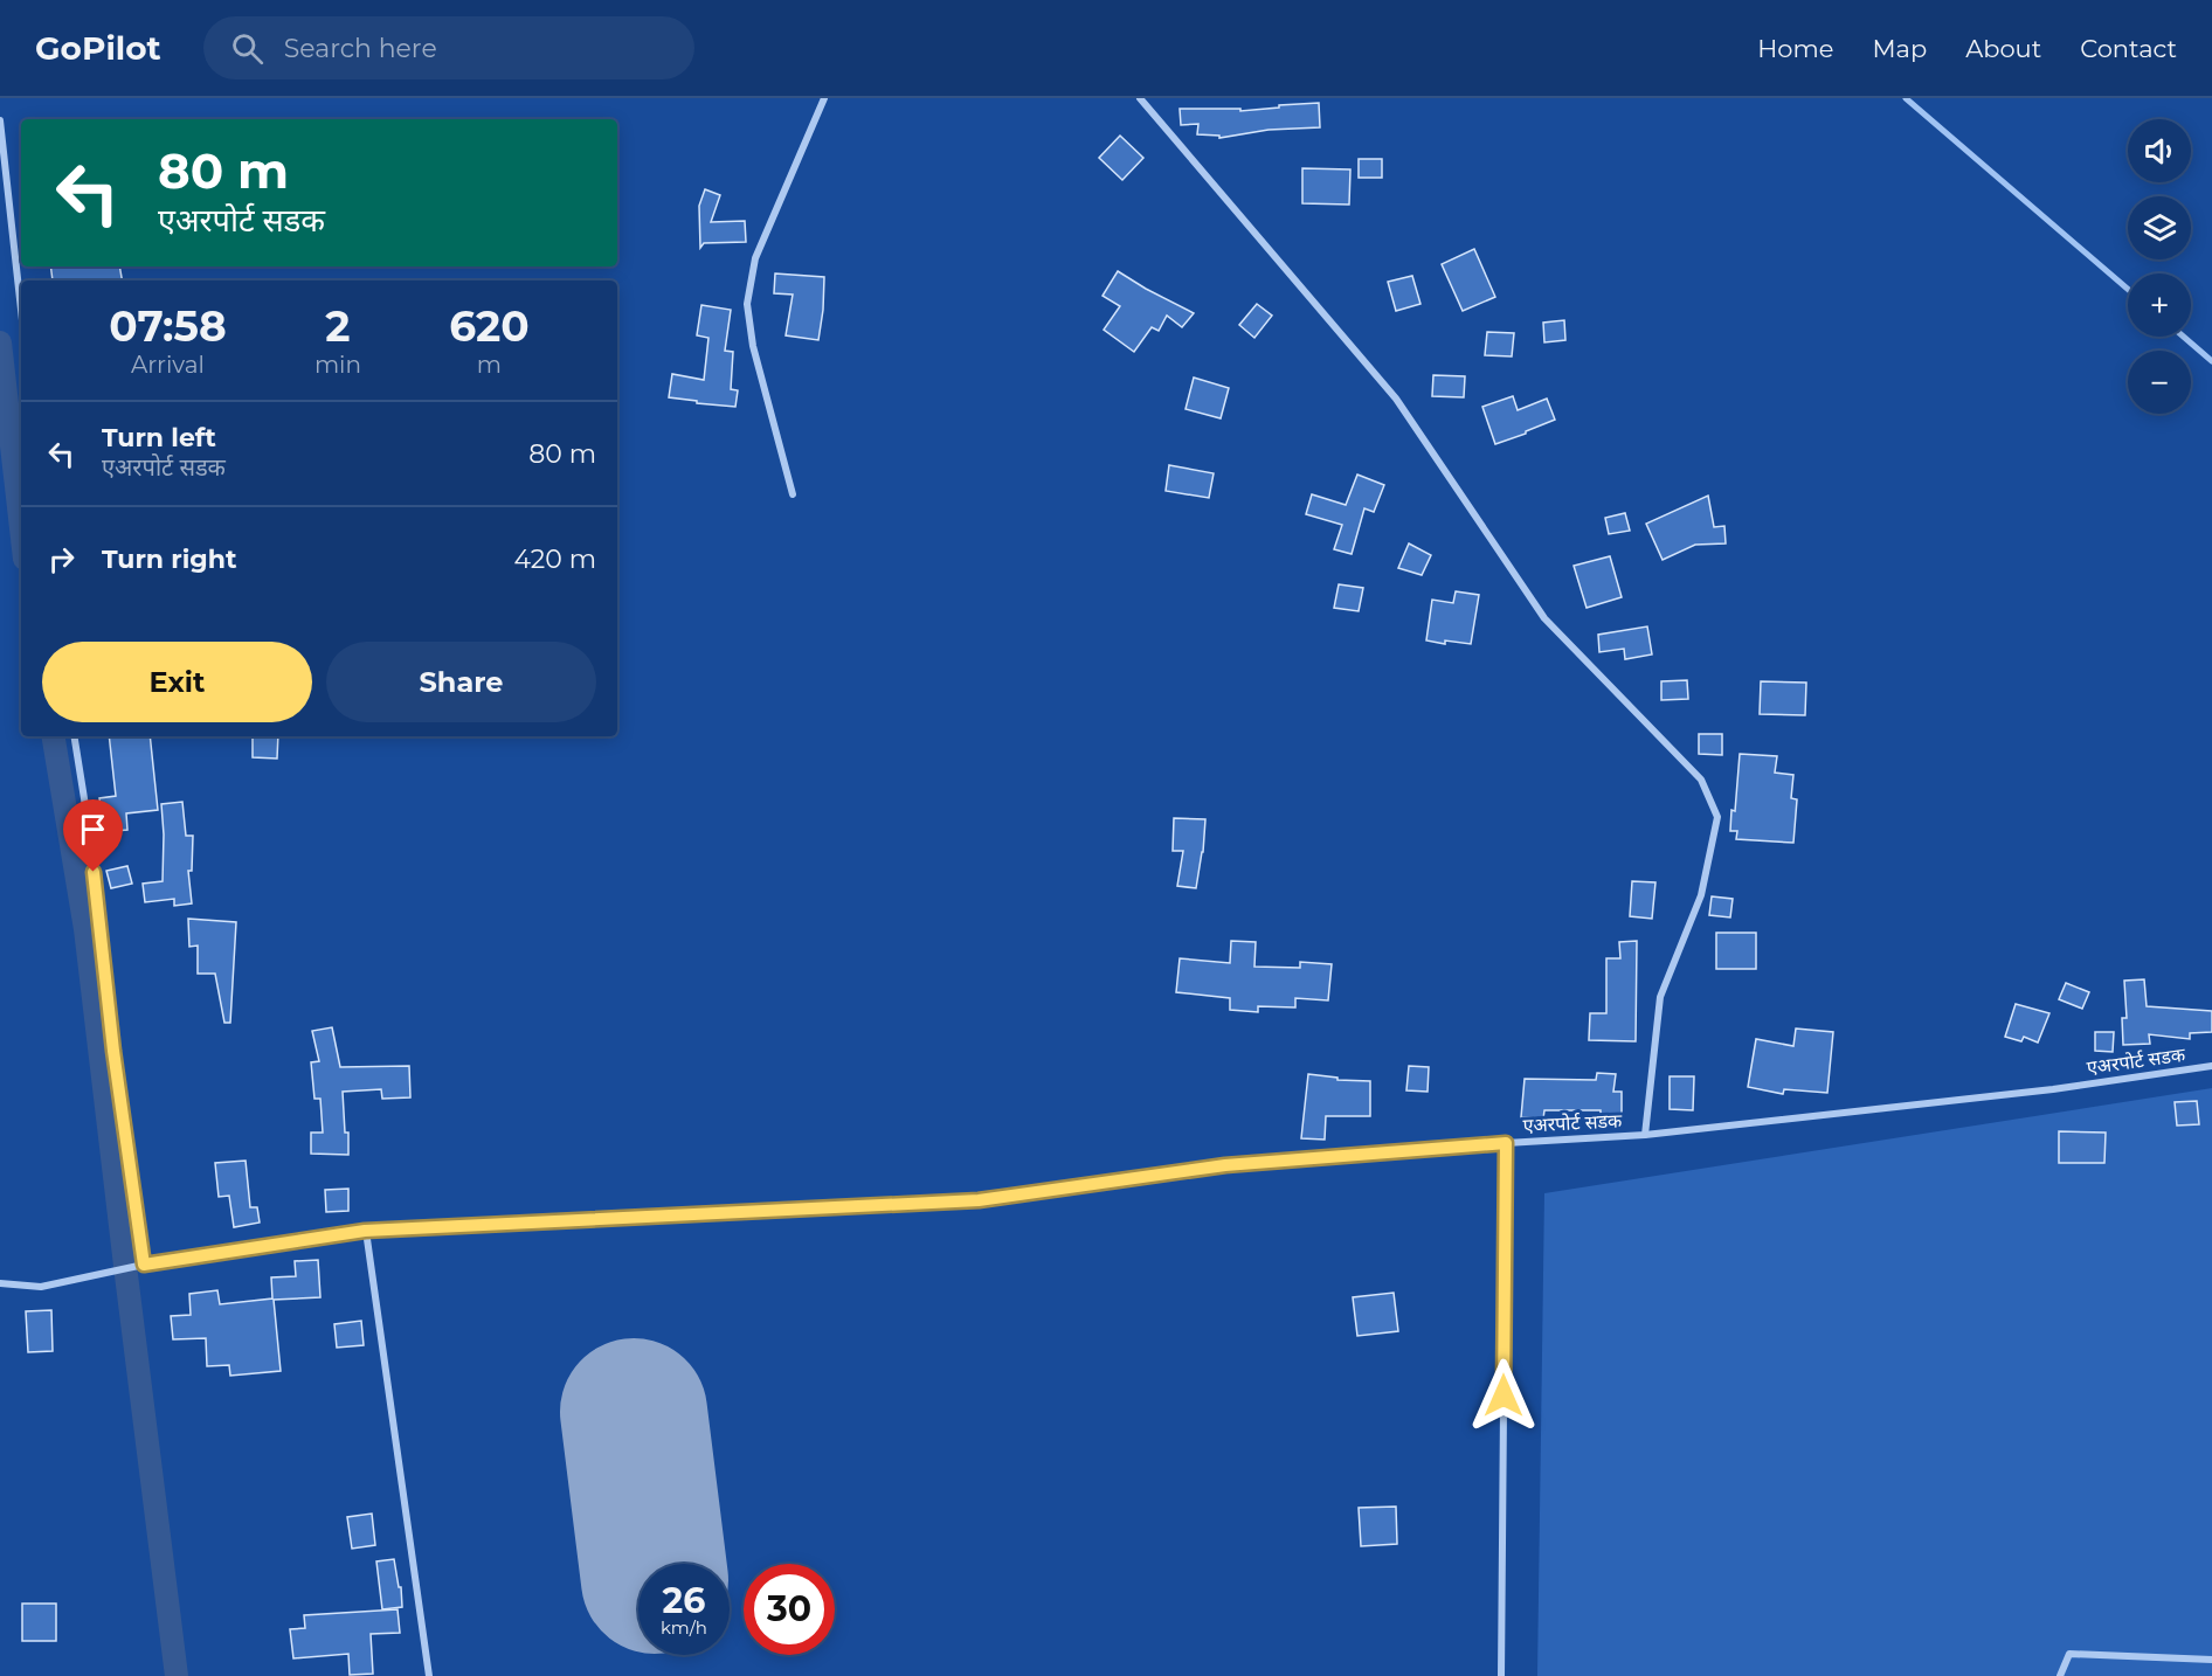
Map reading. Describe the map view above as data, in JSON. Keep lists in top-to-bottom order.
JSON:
{
  "streets": {
    "street": ["एअरपोर्ट सडक"]
  },
  "page": {
    "header": "GoPilot",
    "search": "Search here",
    "nav": [
      "Home",
      "Map",
      "About",
      "Contact"
    ],
    "map_buttons": ["+", "−"],
    "turn": ["80 m", "एअरपोर्ट सडक"],
    "eta": [
      "07:58",
      "Arrival",
      "2",
      "min",
      "620",
      "m"
    ],
    "list": [
      {
        "name": "Turn left",
        "note": "एअरपोर्ट सडक",
        "value": "80 m"
      },
      {
        "name": "Turn right",
        "value": "420 m"
      }
    ],
    "buttons": ["Exit", "Share"],
    "speed": "26 km/h",
    "limit": "30"
  }
}
